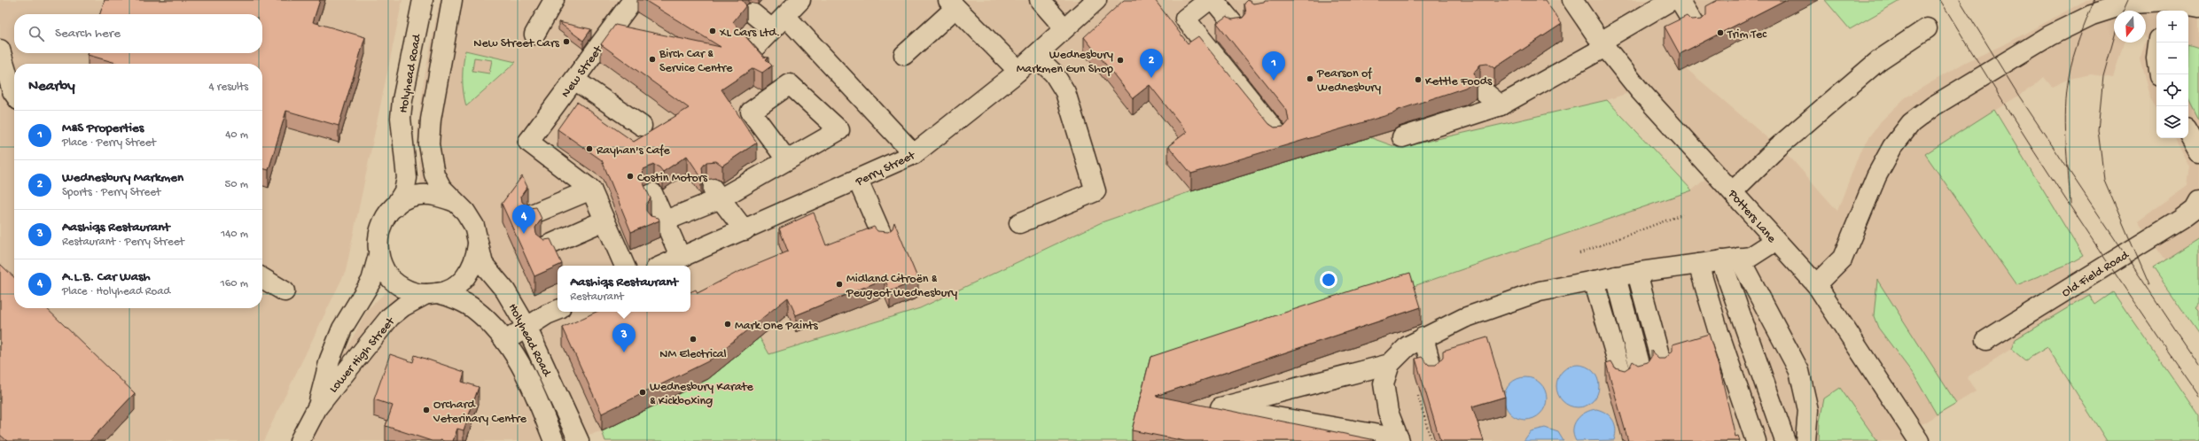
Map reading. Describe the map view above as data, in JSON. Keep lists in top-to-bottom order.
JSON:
{
  "streets": {
    "street": [
      "New Street",
      "Holyhead Road",
      "Perry Street",
      "Potters Lane",
      "Old Field Road",
      "Lower High Street"
    ]
  },
  "crossings": [
    ["Holyhead Road", "Lower High Street"]
  ],
  "places": [
    "XL Cars Ltd.",
    "Trim Tec",
    "New Street Cars",
    "Birch Car & Service Centre",
    "Wednesbury Markmen Gun Shop",
    "Pearson of Wednesbury",
    "Kettle Foods",
    "Rayhan's Cafe",
    "Costin Motors",
    "Midland Citroën & Peugeot Wednesbury",
    "Mark One Paints",
    "NM Electrical",
    "Wednesbury Karate & Kickboxing",
    "Orchard Veterinary Centre"
  ],
  "north": "bottom",
  "page": {
    "map_buttons": ["+", "−"],
    "search": "Search here",
    "pins": [
      "2",
      "1",
      "4",
      "3"
    ],
    "heading": ["Nearby", "4 results"],
    "list": [
      {
        "mark": "1",
        "name": "M&S Properties",
        "note": "Place · Perry Street",
        "value": "40 m"
      },
      {
        "mark": "2",
        "name": "Wednesbury Markmen",
        "note": "Sports · Perry Street",
        "value": "50 m"
      },
      {
        "mark": "3",
        "name": "Aashiqs Restaurant",
        "note": "Restaurant · Perry Street",
        "value": "140 m"
      },
      {
        "mark": "4",
        "name": "A.L.B. Car Wash",
        "note": "Place · Holyhead Road",
        "value": "160 m"
      }
    ],
    "popup": ["Aashiqs Restaurant", "Restaurant"]
  }
}
